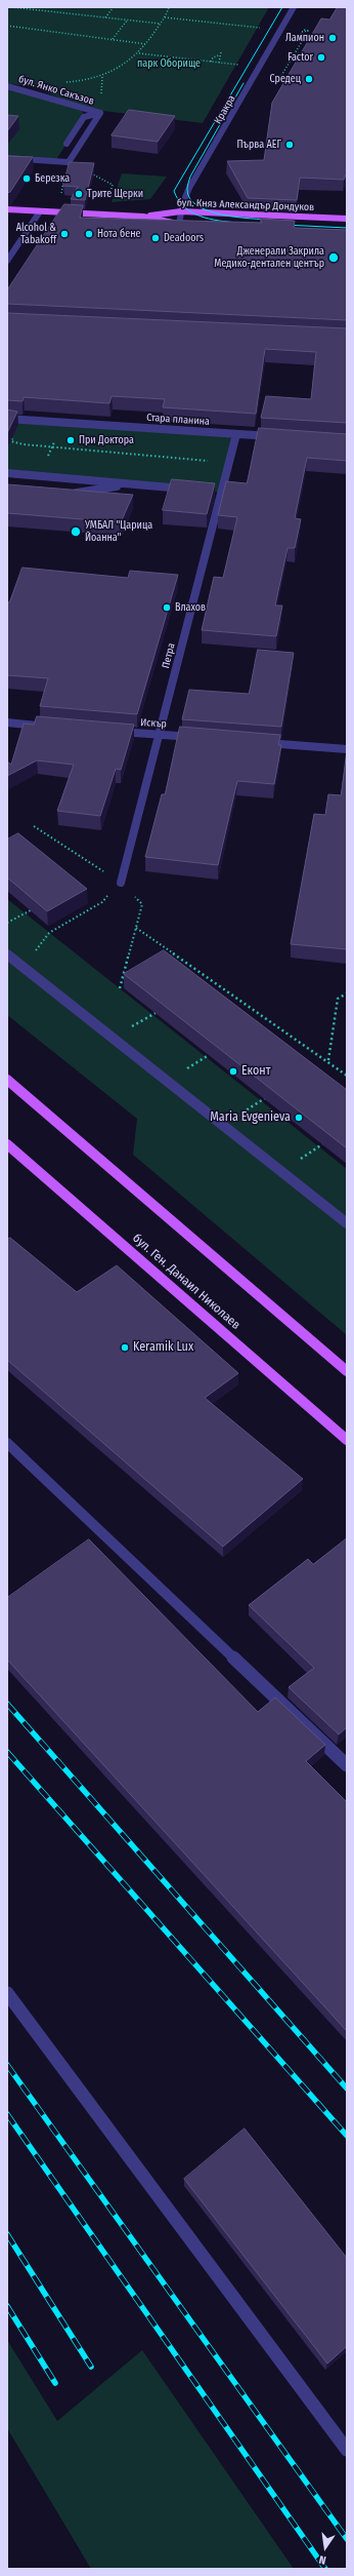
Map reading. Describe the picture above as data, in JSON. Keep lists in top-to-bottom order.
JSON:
{
  "streets": {
    "main road": ["бул. Княз Александър Дондуков", "бул. Ген. Данаил Николаев"],
    "street": [
      "бул. Янко Сакъзов",
      "Кракра",
      "Стара планина",
      "Петра",
      "Искър"
    ]
  },
  "crossings": [
    ["Кракра", "бул. Княз Александър Дондуков"],
    ["Стара планина", "Петра"],
    ["Петра", "Искър"]
  ],
  "parks": ["парк Оборище"],
  "places": [
    "Лампион",
    "Factor",
    "Средец",
    "Първа АЕГ",
    "Березка",
    "Трите Щерки",
    "Alcohol & Tabakoff",
    "Нота бене",
    "Deadoors",
    "Дженерали Закрила Медико-дентален център",
    "При Доктора",
    "УМБАЛ \"Царица Йоанна\"",
    "Влахов",
    "Еконт",
    "Maria Evgenieva",
    "Keramik Lux"
  ],
  "north": "bottom"
}
